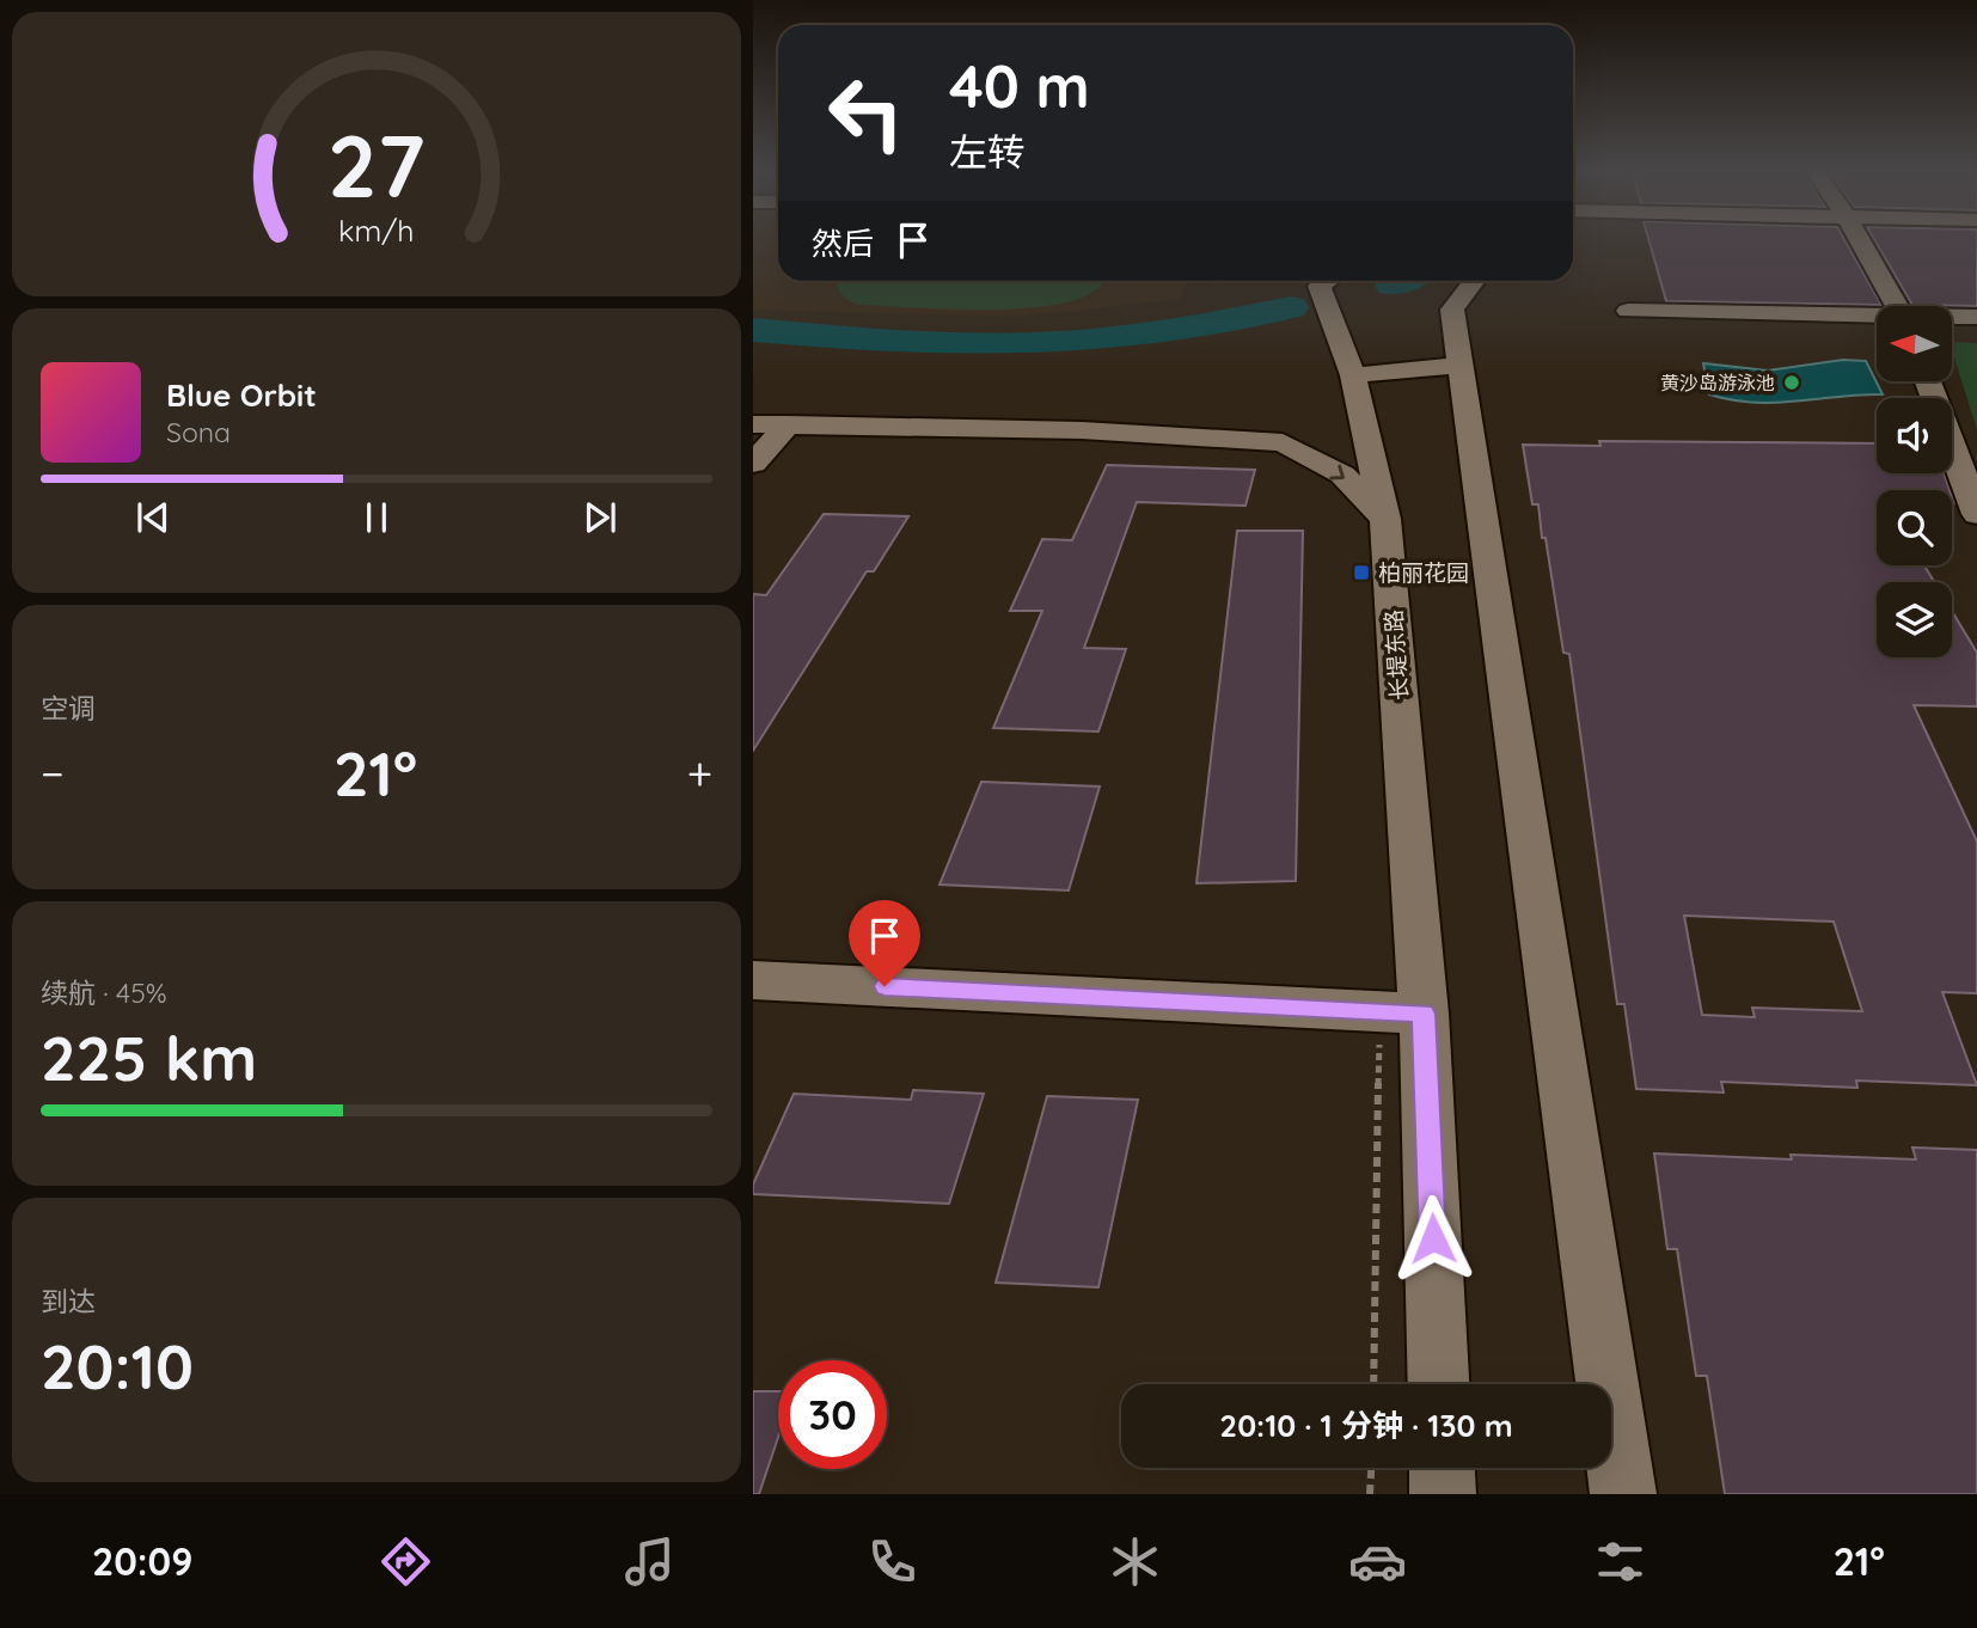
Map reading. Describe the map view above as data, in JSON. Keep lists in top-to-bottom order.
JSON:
{
  "streets": {
    "street": ["长堤东路"]
  },
  "places": {
    "other": ["黄沙岛游泳池"],
    "transit": ["柏丽花园"]
  },
  "north": "left",
  "page": {
    "turn": ["40 m", "左转"],
    "then": "然后",
    "song": ["Blue Orbit", "Sona"],
    "tile": [
      "空调",
      ["续航 · 45%", "225 km"],
      ["到达", "20:10"]
    ],
    "heat": ["−", "21°", "+"],
    "limit": "30",
    "trip": "20:10 · 1 分钟 · 130 m",
    "tabs": ["20:09", "21°"],
    "gauge": ["27", "km/h"]
  }
}
